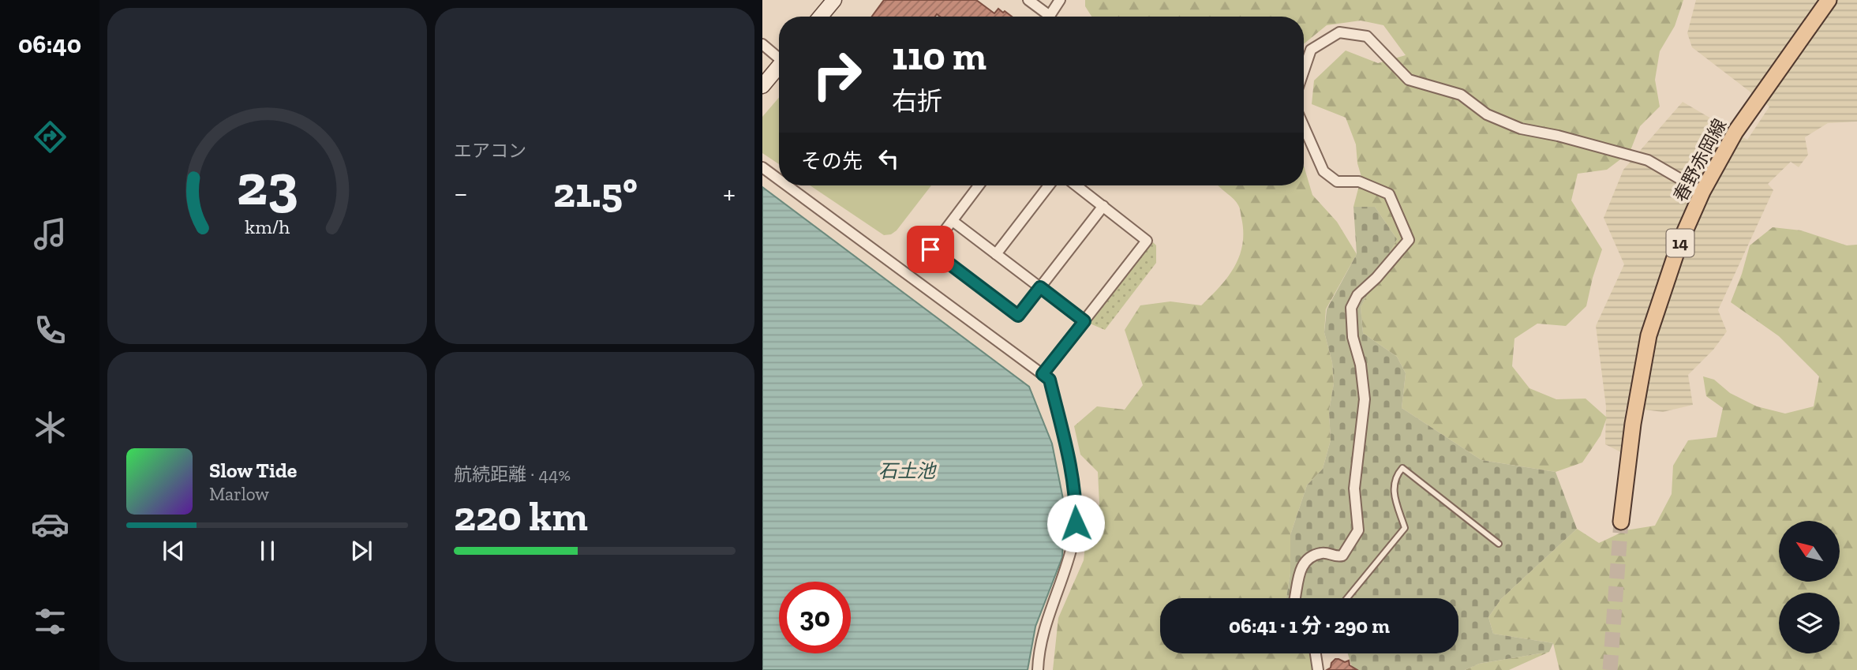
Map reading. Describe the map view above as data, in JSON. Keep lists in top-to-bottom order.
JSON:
{
  "streets": {
    "main road": ["春野赤岡線", "14"]
  },
  "water": ["石土池"],
  "north": "top left",
  "page": {
    "tabs": "06:40",
    "tile": [
      "エアコン",
      ["航続距離 · 44%", "220 km"]
    ],
    "turn": ["110 m", "右折"],
    "then": "その先",
    "heat": ["−", "21.5°", "+"],
    "song": ["Slow Tide", "Marlow"],
    "limit": "30",
    "trip": "06:41 · 1 分 · 290 m",
    "gauge": ["23", "km/h"]
  }
}
